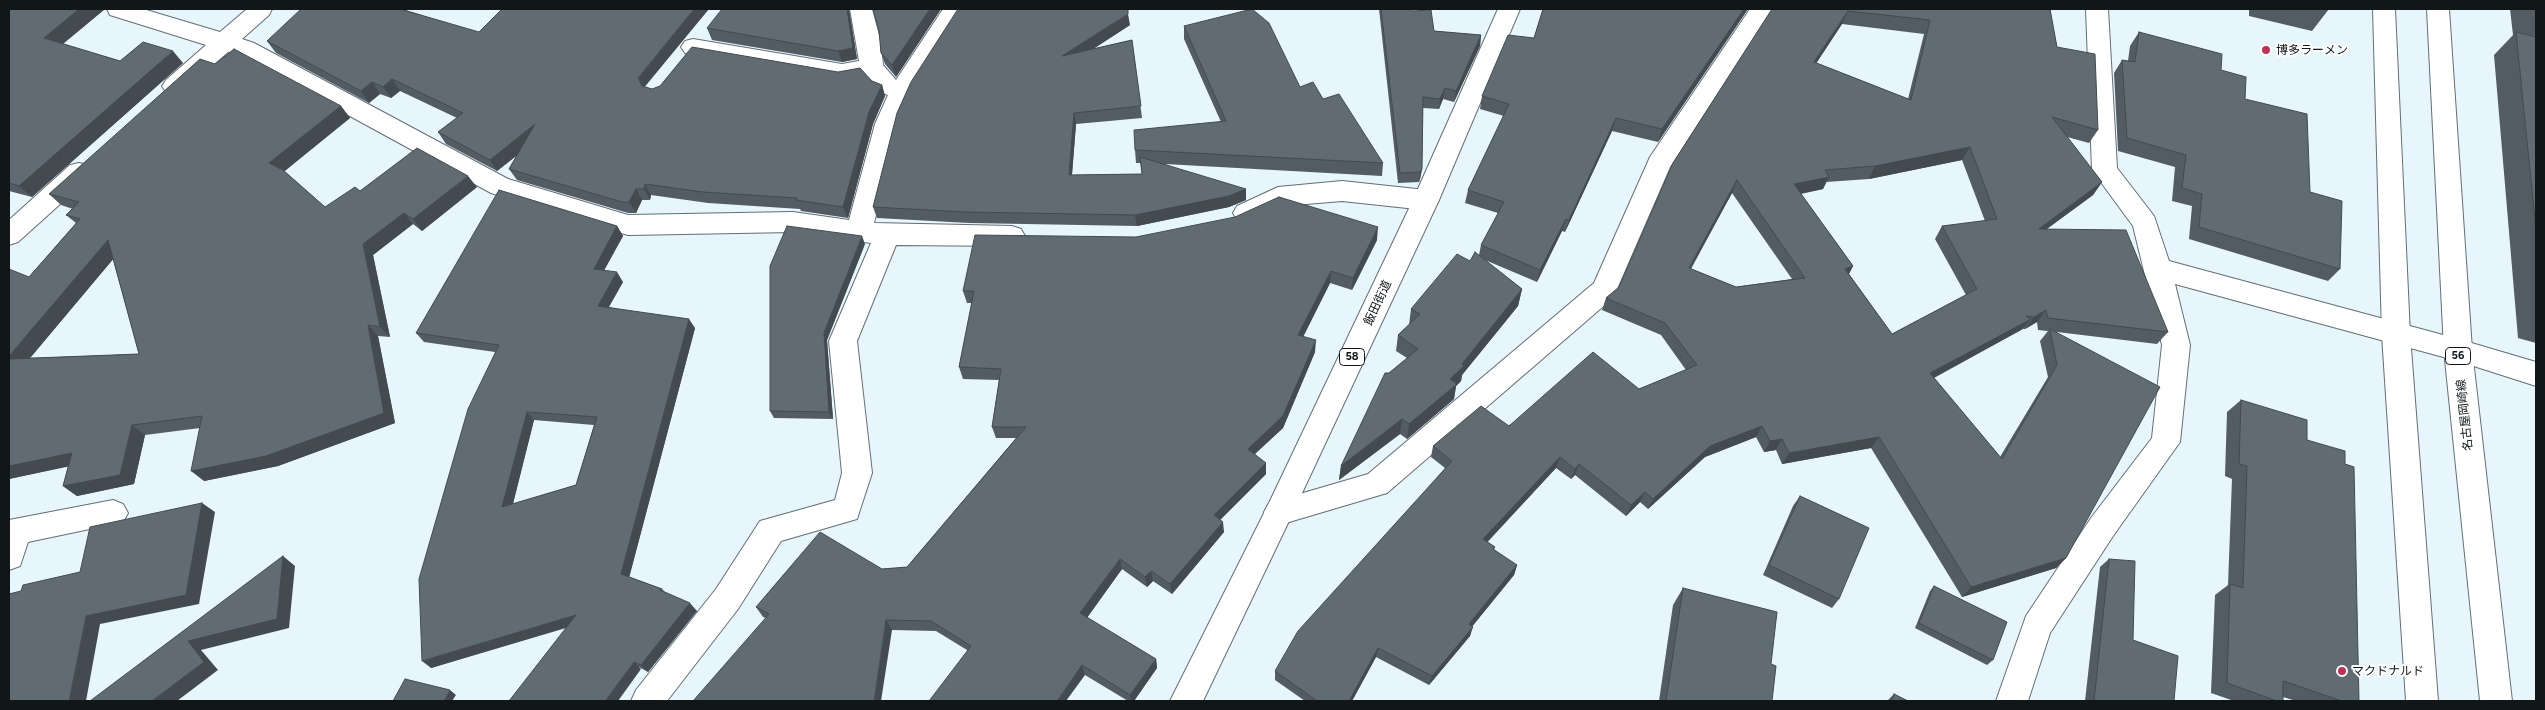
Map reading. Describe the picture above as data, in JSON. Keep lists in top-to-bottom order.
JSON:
{
  "streets": {
    "street": [
      "飯田街道",
      "56",
      "58",
      "名古屋岡崎線"
    ]
  },
  "places": ["博多ラーメン", "マクドナルド"]
}
